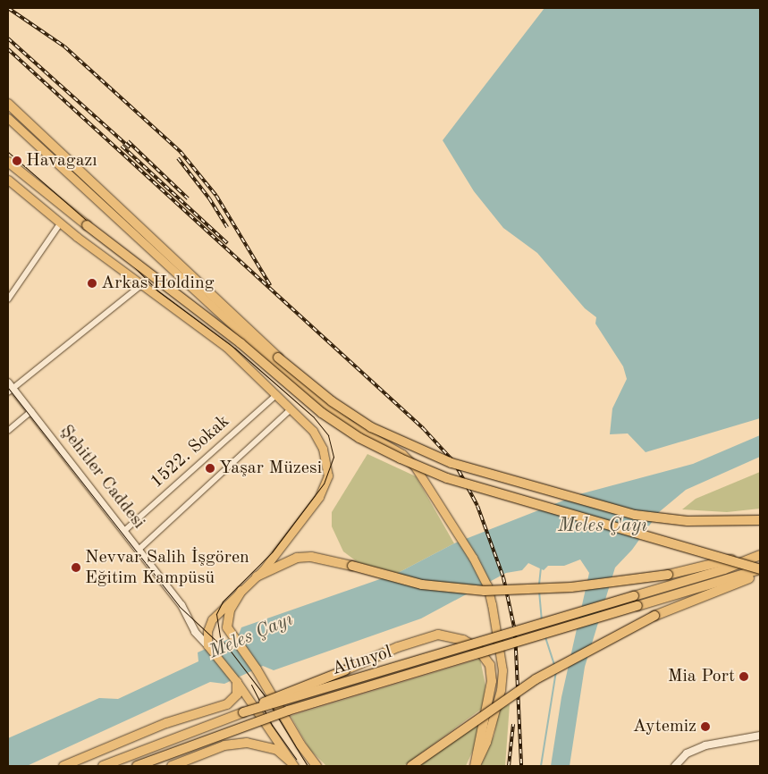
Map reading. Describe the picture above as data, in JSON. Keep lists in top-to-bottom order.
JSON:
{
  "streets": {
    "highway": ["Altınyol"],
    "main road": ["Şehitler Caddesi"],
    "street": ["1522. Sokak"]
  },
  "crossings": [
    ["1522. Sokak", "Şehitler Caddesi"]
  ],
  "water": ["Meles Çayı"],
  "places": [
    "Havagazı",
    "Arkas Holding",
    "Yaşar Müzesi",
    "Nevvar Salih İşgören Eğitim Kampüsü",
    "Mia Port",
    "Aytemiz"
  ]
}
